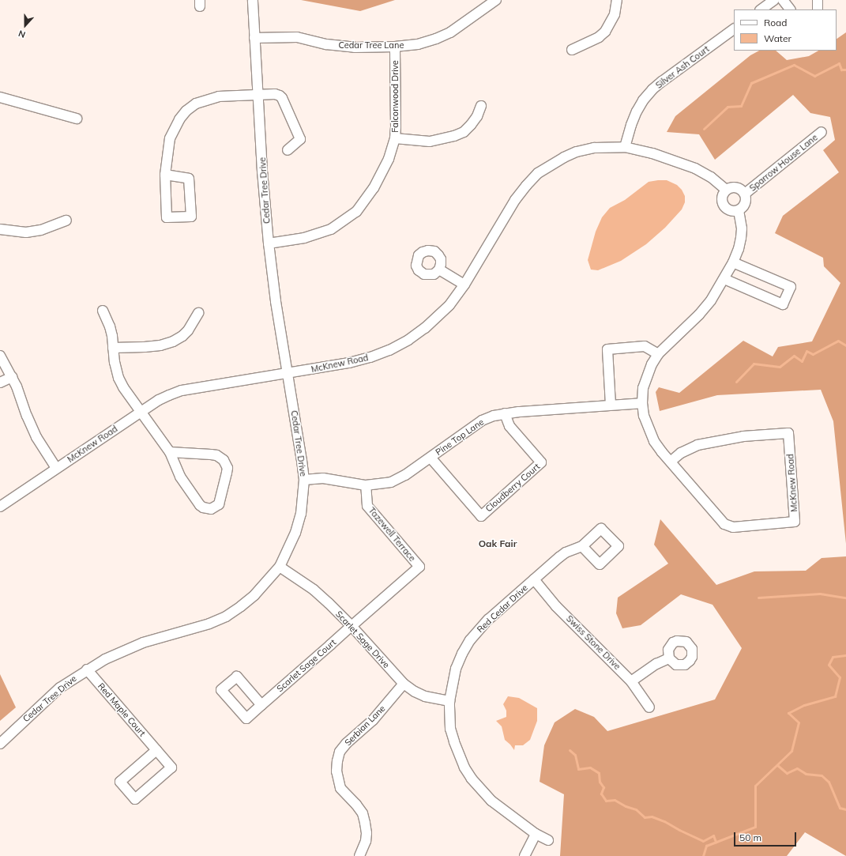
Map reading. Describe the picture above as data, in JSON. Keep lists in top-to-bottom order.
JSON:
{
  "streets": {
    "street": [
      "Cedar Tree Lane",
      "Silver Ash Court",
      "Falconwood Drive",
      "Sparrow House Lane",
      "Cedar Tree Drive",
      "McKnew Road",
      "Pine Top Lane",
      "Cloudberry Court",
      "Tazewell Terrace",
      "Red Cedar Drive",
      "Scarlet Sage Drive",
      "Swiss Stone Drive",
      "Scarlet Sage Court",
      "Red Maple Court",
      "Serbian Lane"
    ]
  },
  "crossings": [
    ["Cedar Tree Lane", "Falconwood Drive"],
    ["Cedar Tree Lane", "Cedar Tree Drive"],
    ["Silver Ash Court", "McKnew Road"],
    ["Falconwood Drive", "Cedar Tree Drive"],
    ["Sparrow House Lane", "McKnew Road"],
    ["Cedar Tree Drive", "McKnew Road"],
    ["Cedar Tree Drive", "Pine Top Lane"],
    ["Cedar Tree Drive", "Scarlet Sage Drive"],
    ["Cedar Tree Drive", "Red Maple Court"],
    ["McKnew Road", "Pine Top Lane"],
    ["Pine Top Lane", "Cloudberry Court"],
    ["Pine Top Lane", "Tazewell Terrace"],
    ["Tazewell Terrace", "Scarlet Sage Drive"],
    ["Tazewell Terrace", "Scarlet Sage Court"],
    ["Red Cedar Drive", "Scarlet Sage Drive"],
    ["Red Cedar Drive", "Swiss Stone Drive"],
    ["Scarlet Sage Drive", "Scarlet Sage Court"],
    ["Scarlet Sage Drive", "Serbian Lane"]
  ],
  "districts": ["Oak Fair"],
  "legend": ["Road", "Water"],
  "scale_bar": "50 m",
  "north": "bottom"
}
